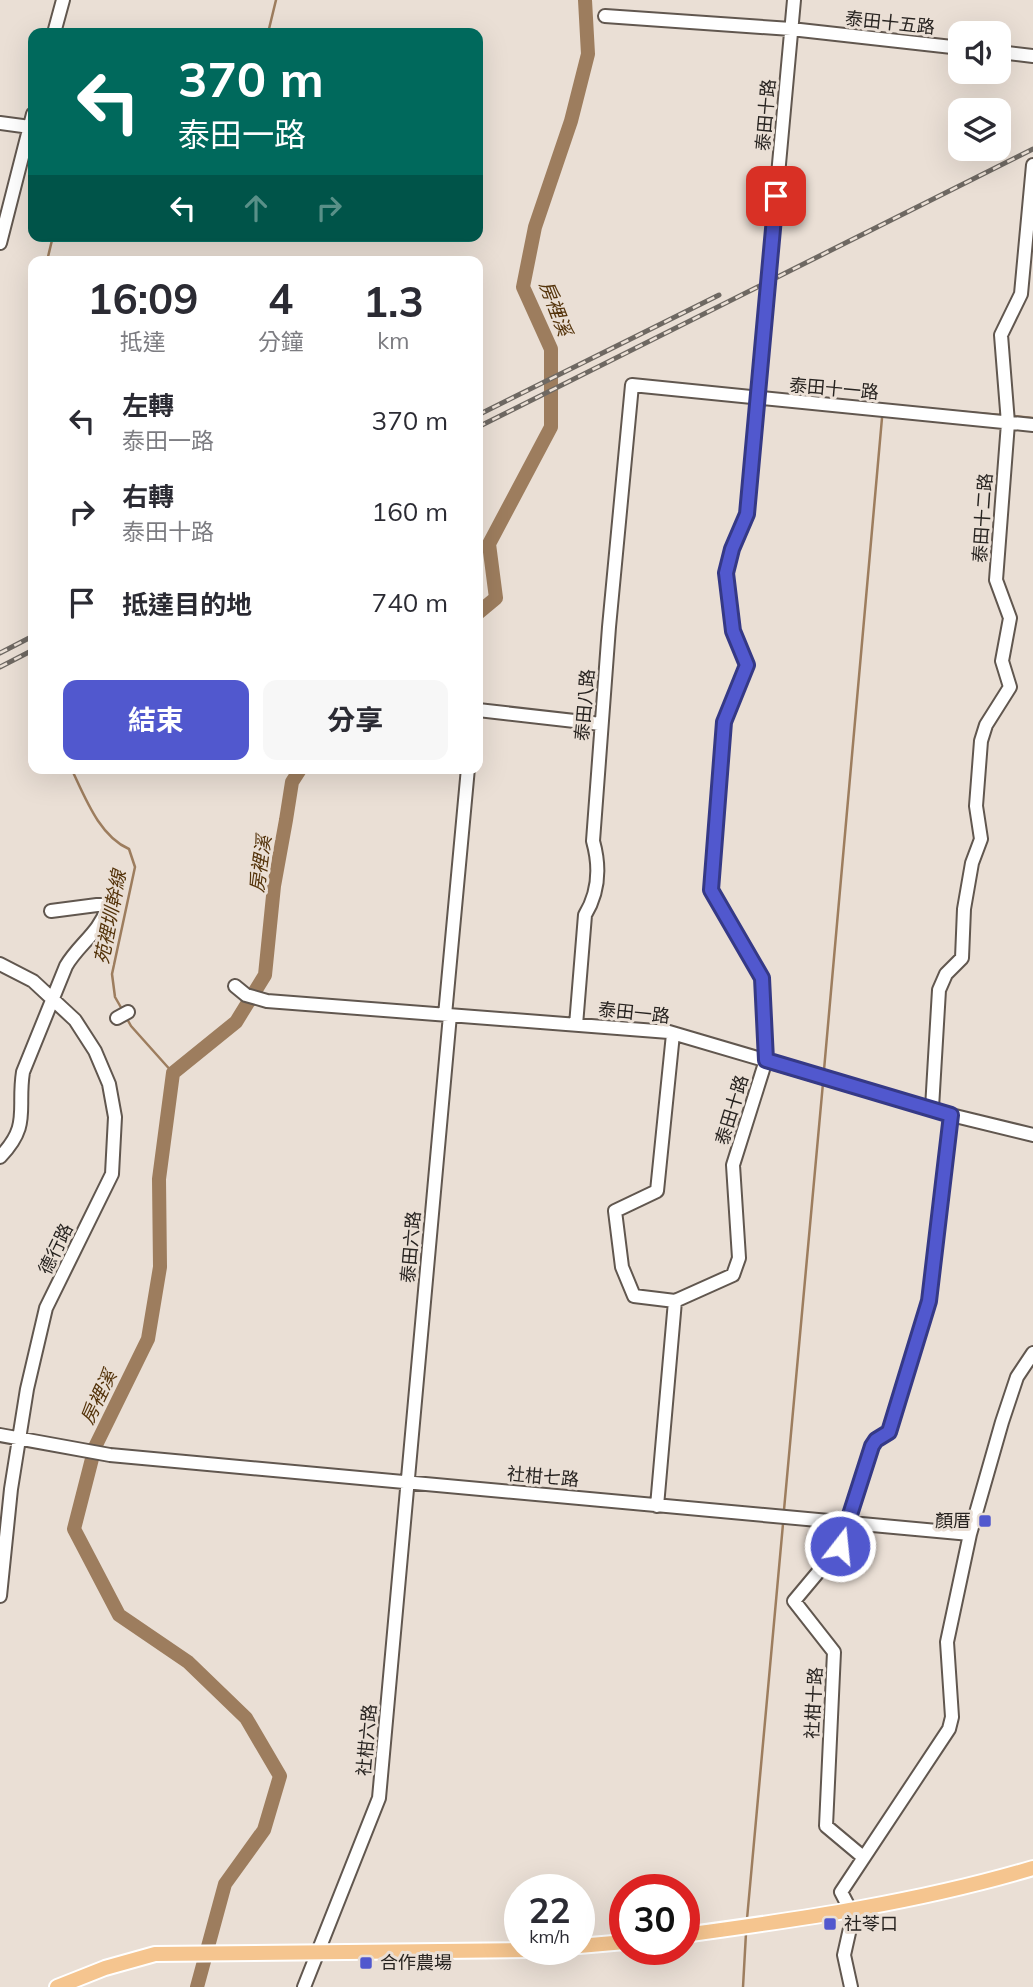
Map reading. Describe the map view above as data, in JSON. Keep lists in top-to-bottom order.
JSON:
{
  "streets": {
    "street": [
      "泰田十五路",
      "泰田十路",
      "泰田十一路",
      "泰田十二路",
      "泰田八路",
      "泰田一路",
      "泰田六路",
      "德行路",
      "社柑七路",
      "社柑十路",
      "社柑六路"
    ]
  },
  "crossings": [
    ["泰田十五路", "泰田十路"],
    ["泰田十路", "泰田十一路"],
    ["泰田十路", "泰田一路"],
    ["泰田十一路", "泰田十二路"],
    ["泰田十一路", "泰田八路"],
    ["泰田十二路", "泰田一路"],
    ["泰田八路", "泰田一路"],
    ["泰田一路", "泰田六路"],
    ["泰田六路", "社柑七路"],
    ["泰田六路", "社柑六路"],
    ["德行路", "社柑七路"],
    ["社柑七路", "社柑十路"],
    ["社柑七路", "社柑六路"]
  ],
  "water": ["房裡溪", "苑裡圳幹線"],
  "places": {
    "transit": ["顏厝", "社苓口", "合作農場"]
  },
  "page": {
    "turn": ["370 m", "泰田一路"],
    "eta": [
      "16:09",
      "抵達",
      "4",
      "分鐘",
      "1.3",
      "km"
    ],
    "list": [
      {
        "name": "左轉",
        "note": "泰田一路",
        "value": "370 m"
      },
      {
        "name": "右轉",
        "note": "泰田十路",
        "value": "160 m"
      },
      {
        "name": "抵達目的地",
        "value": "740 m"
      }
    ],
    "buttons": ["結束", "分享"],
    "speed": "22 km/h",
    "limit": "30"
  }
}
